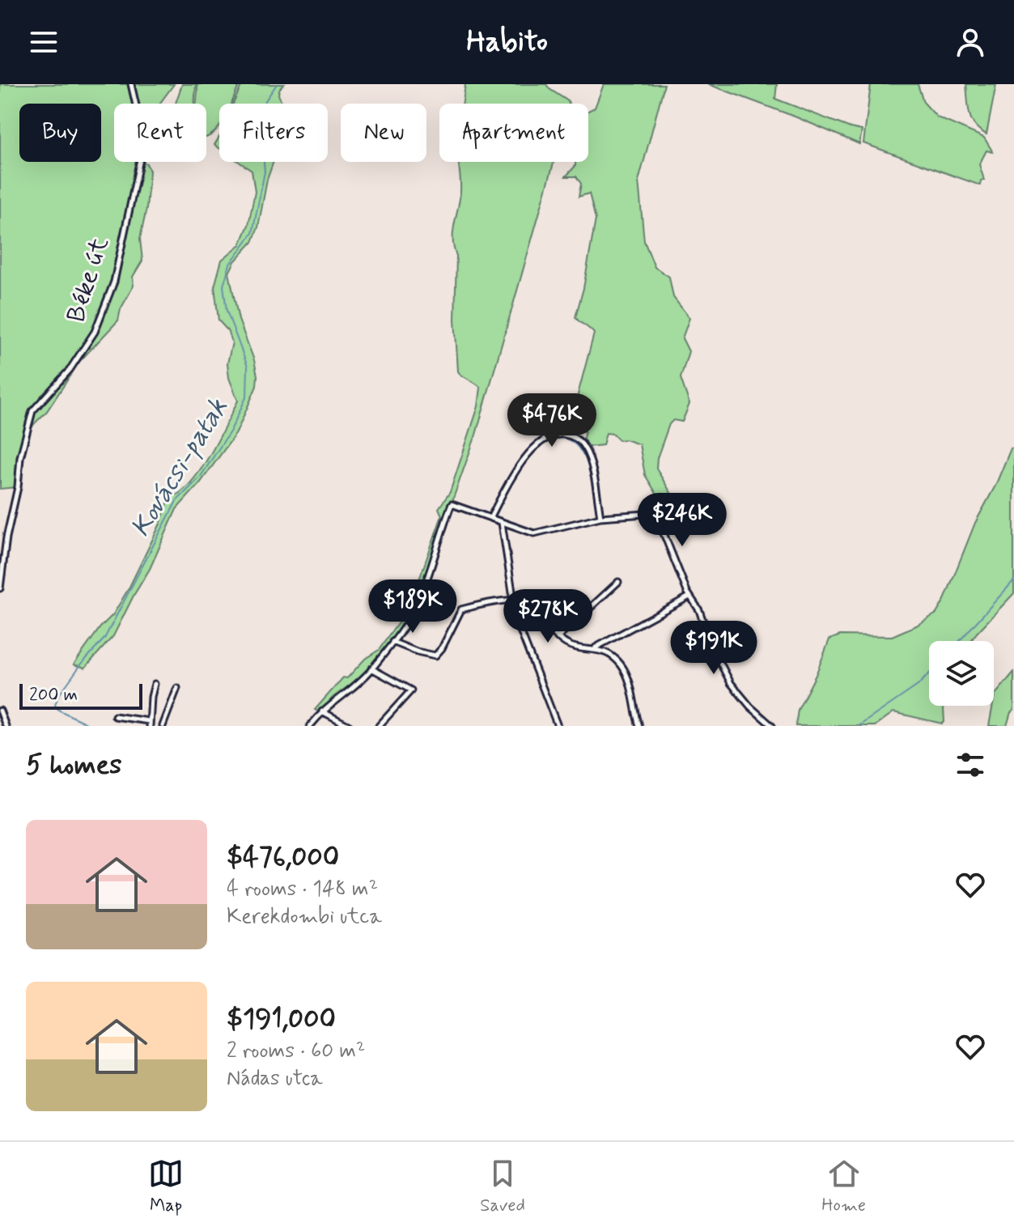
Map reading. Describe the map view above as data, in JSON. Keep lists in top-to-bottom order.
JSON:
{
  "streets": {
    "street": ["Béke út"]
  },
  "water": ["Kovácsi-patak"],
  "scale_bar": "200 m",
  "page": {
    "header": "Habito",
    "chip": [
      "Buy",
      "Rent",
      "Filters",
      "New",
      "Apartment"
    ],
    "price": [
      "$476K",
      "$246K",
      "$189K",
      "$278K",
      "$191K"
    ],
    "scale": "200 m",
    "heading": "5 homes",
    "list": [
      {
        "name": "$476,000",
        "note": "4 rooms · 148 m² · Kerekdombi utca"
      },
      {
        "name": "$191,000",
        "note": "2 rooms · 60 m² · Nádas utca"
      }
    ],
    "tabs": ["Map", "Saved", "Home"]
  }
}
